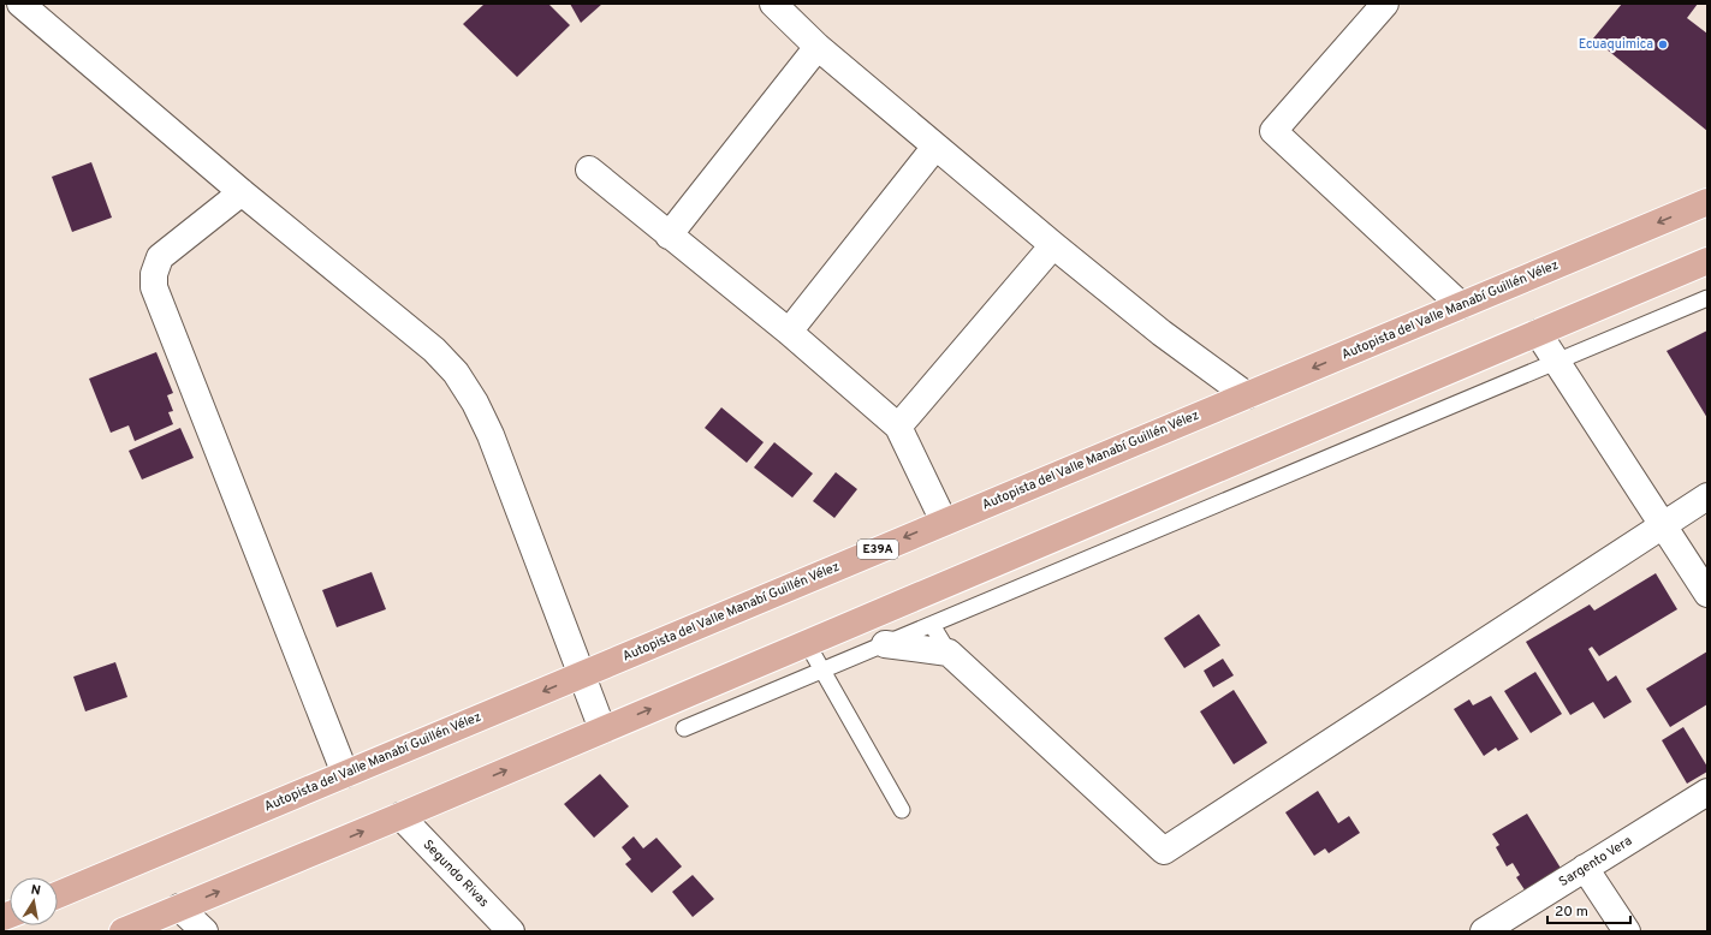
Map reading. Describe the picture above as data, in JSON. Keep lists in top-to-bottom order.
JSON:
{
  "streets": {
    "main road": ["Autopista del Valle Manabí Guillén Vélez", "E39A"],
    "street": ["Sargento Vera", "Segundo Rivas"]
  },
  "places": ["Ecuaquimica"],
  "scale_bar": "20 m",
  "north": "top"
}
